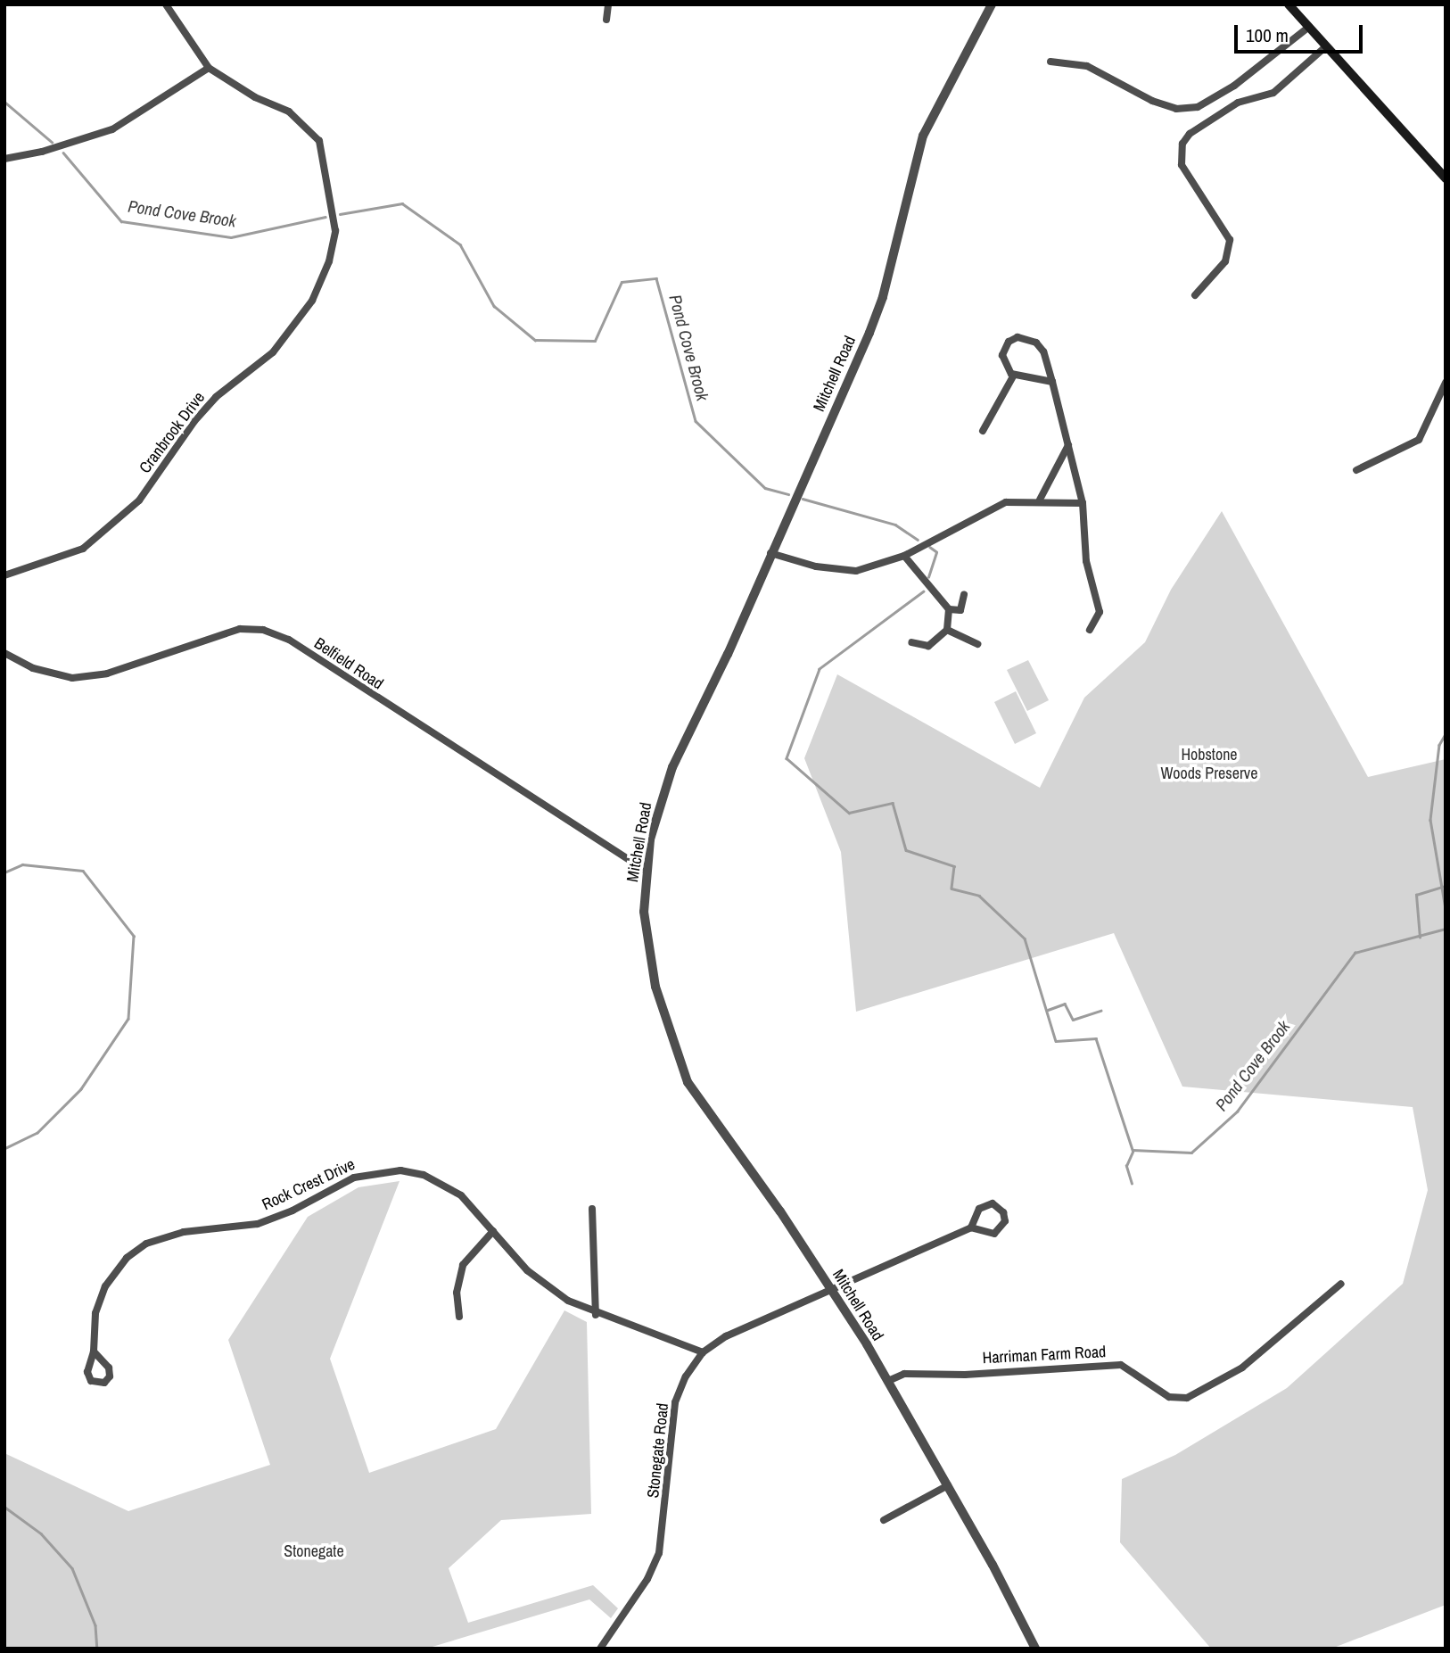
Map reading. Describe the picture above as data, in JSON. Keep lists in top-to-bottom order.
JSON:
{
  "streets": {
    "street": [
      "Mitchell Road",
      "Cranbrook Drive",
      "Belfield Road",
      "Rock Crest Drive",
      "Harriman Farm Road",
      "Stonegate Road"
    ]
  },
  "crossings": [
    ["Mitchell Road", "Belfield Road"],
    ["Mitchell Road", "Harriman Farm Road"],
    ["Mitchell Road", "Stonegate Road"],
    ["Rock Crest Drive", "Stonegate Road"]
  ],
  "water": ["Pond Cove Brook"],
  "parks": ["Hobstone Woods Preserve", "Stonegate"],
  "scale_bar": "100 m"
}
